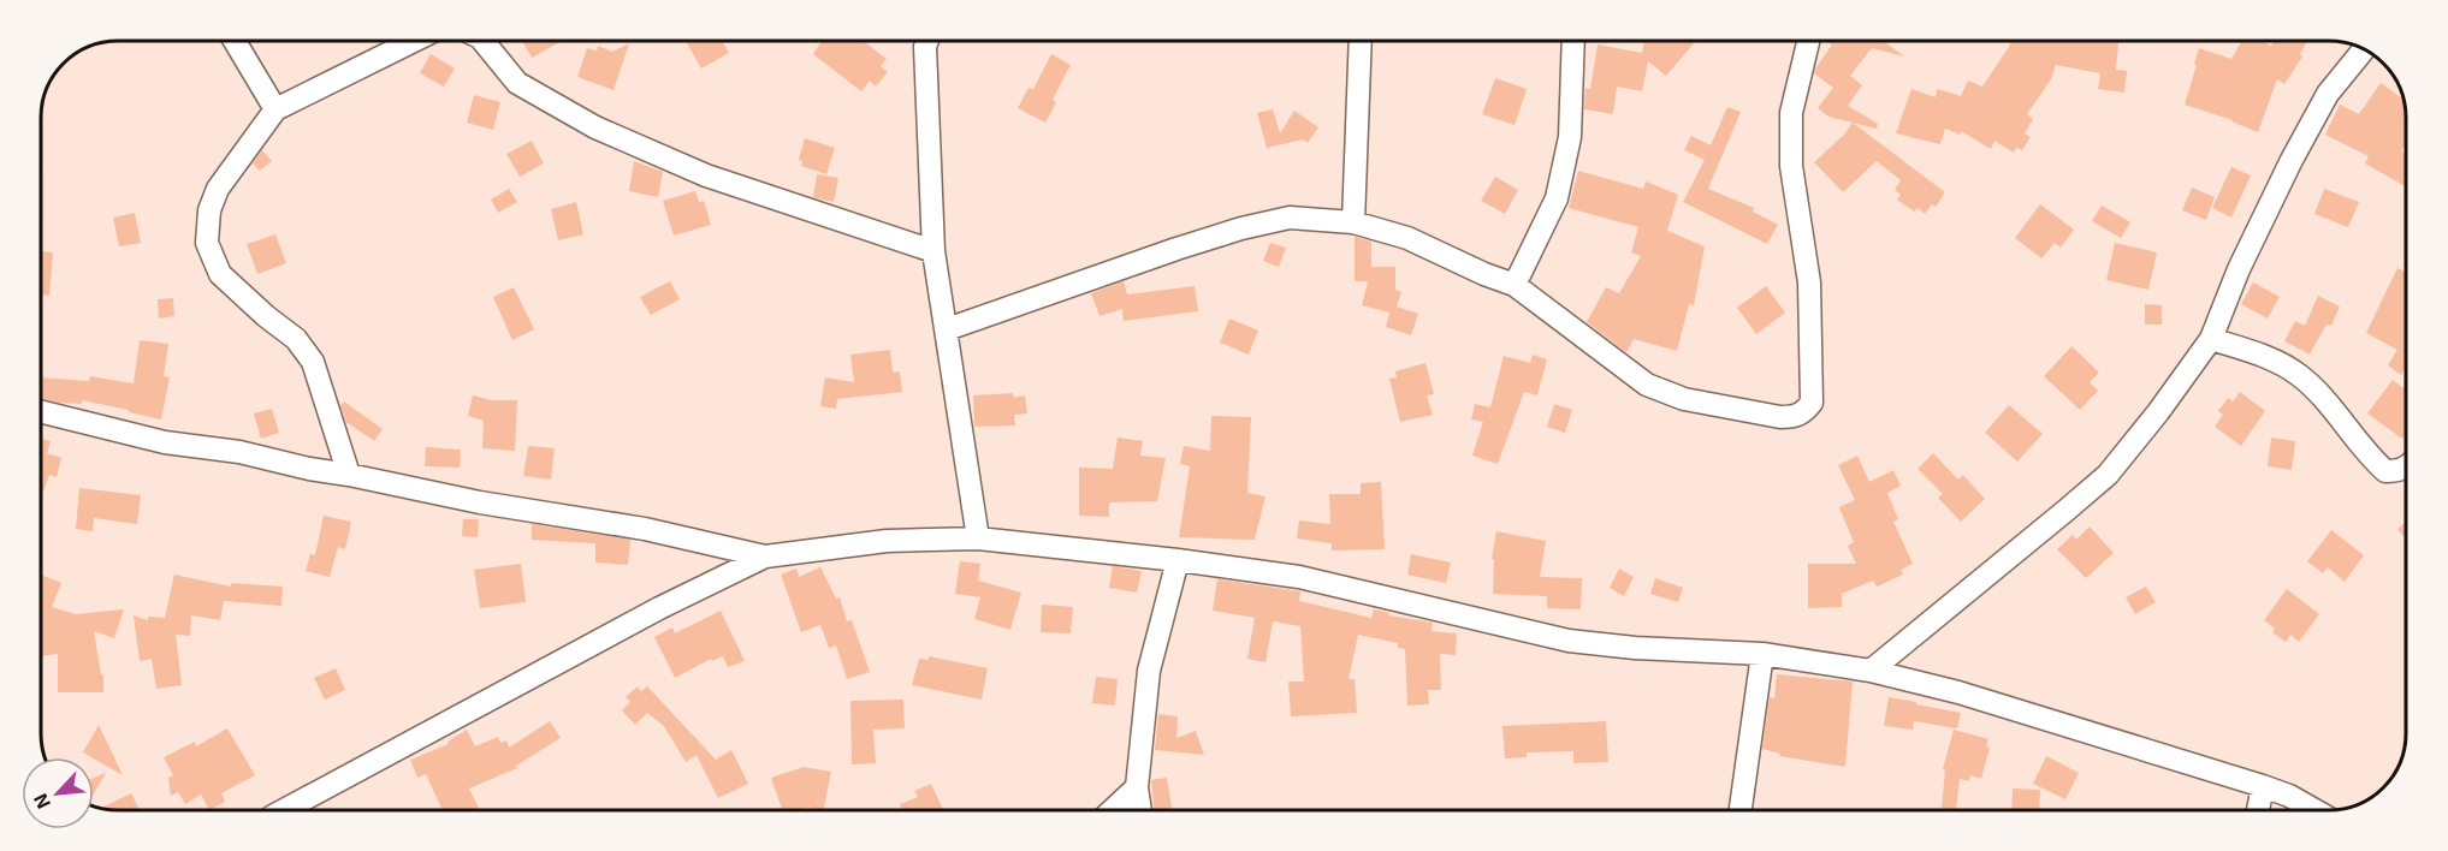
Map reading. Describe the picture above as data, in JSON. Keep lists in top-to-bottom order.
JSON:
{
  "north": "bottom left"
}
